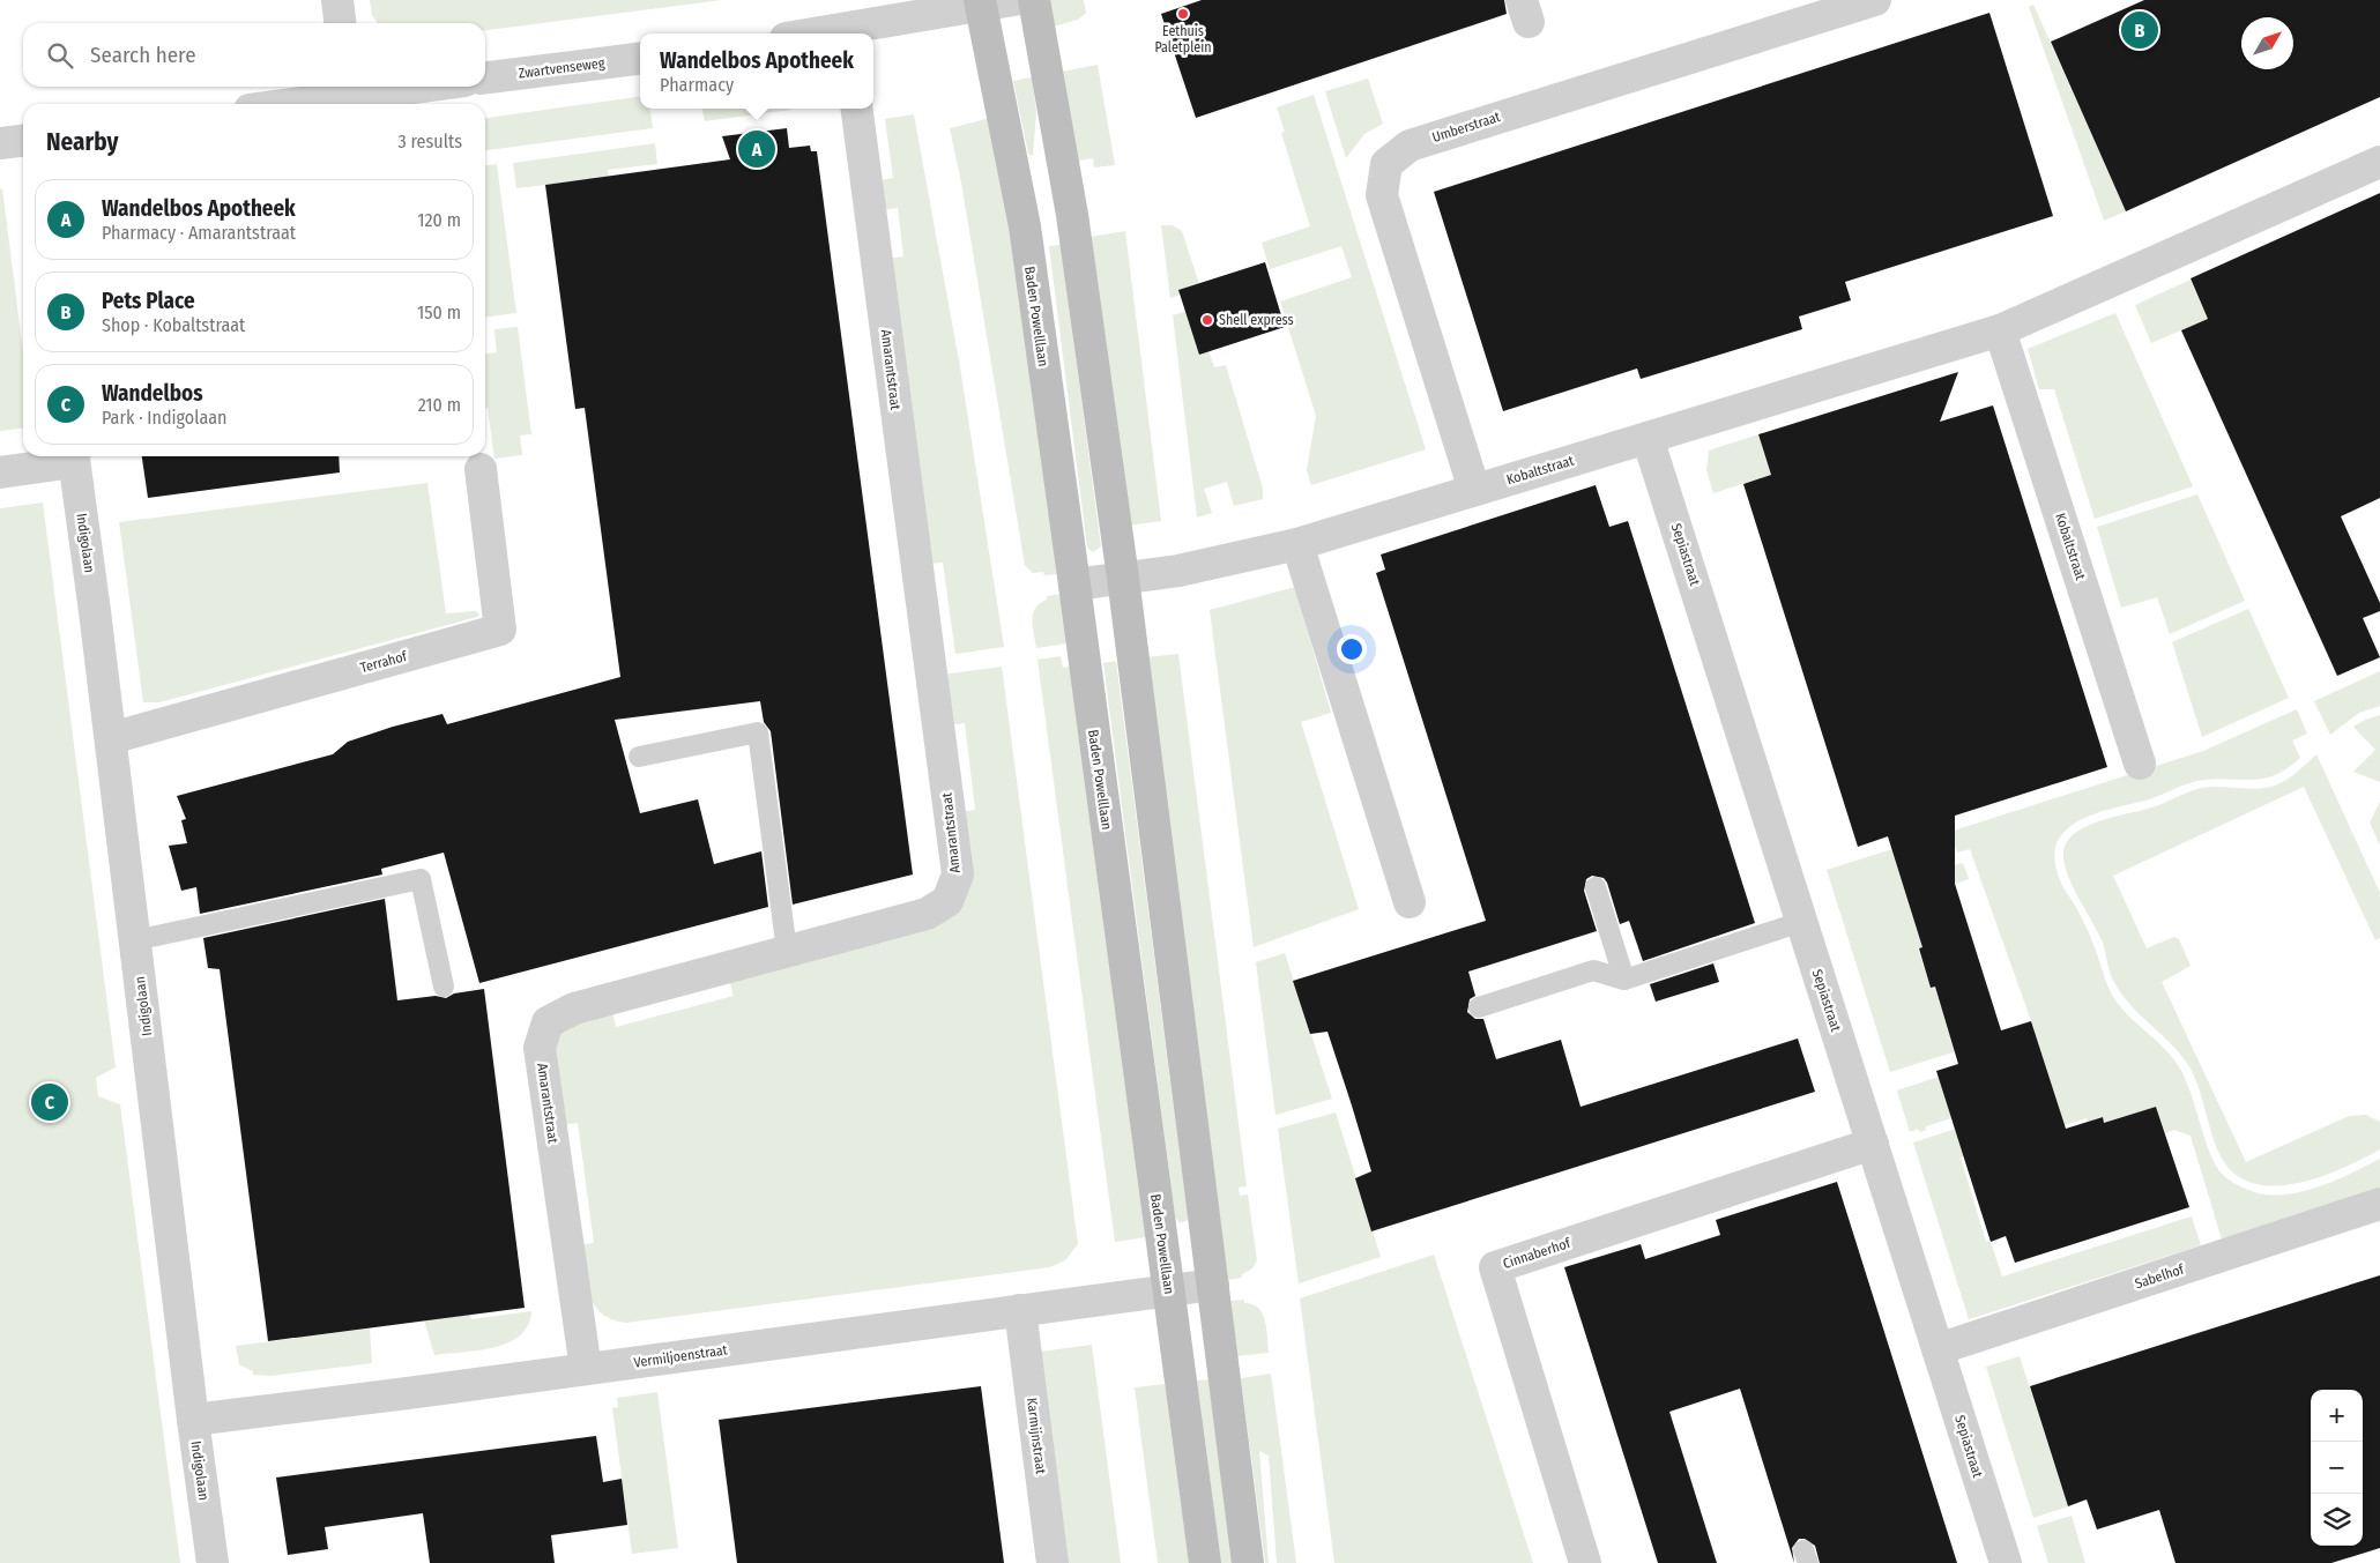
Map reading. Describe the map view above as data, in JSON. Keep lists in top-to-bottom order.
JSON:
{
  "streets": {
    "street": [
      "Zwartvenseweg",
      "Umberstraat",
      "Baden Powelllaan",
      "Amarantstraat",
      "Kobaltstraat",
      "Indigolaan",
      "Sepiastraat",
      "Terrahof",
      "Cinnaberhof",
      "Sabelhof",
      "Vermiljoenstraat",
      "Karmijnstraat"
    ]
  },
  "crossings": [
    ["Umberstraat", "Kobaltstraat"],
    ["Baden Powelllaan", "Kobaltstraat"],
    ["Baden Powelllaan", "Vermiljoenstraat"],
    ["Amarantstraat", "Vermiljoenstraat"],
    ["Kobaltstraat", "Sepiastraat"],
    ["Indigolaan", "Terrahof"],
    ["Indigolaan", "Vermiljoenstraat"],
    ["Sepiastraat", "Cinnaberhof"],
    ["Sepiastraat", "Sabelhof"],
    ["Vermiljoenstraat", "Karmijnstraat"]
  ],
  "places": ["Eethuis Paletplein", "Shell express"],
  "north": "top right",
  "page": {
    "pins": ["B", "A", "C"],
    "search": "Search here",
    "popup": ["Wandelbos Apotheek", "Pharmacy"],
    "heading": ["Nearby", "3 results"],
    "list": [
      {
        "mark": "A",
        "name": "Wandelbos Apotheek",
        "note": "Pharmacy · Amarantstraat",
        "value": "120 m"
      },
      {
        "mark": "B",
        "name": "Pets Place",
        "note": "Shop · Kobaltstraat",
        "value": "150 m"
      },
      {
        "mark": "C",
        "name": "Wandelbos",
        "note": "Park · Indigolaan",
        "value": "210 m"
      }
    ],
    "map_buttons": ["+", "−"]
  }
}
